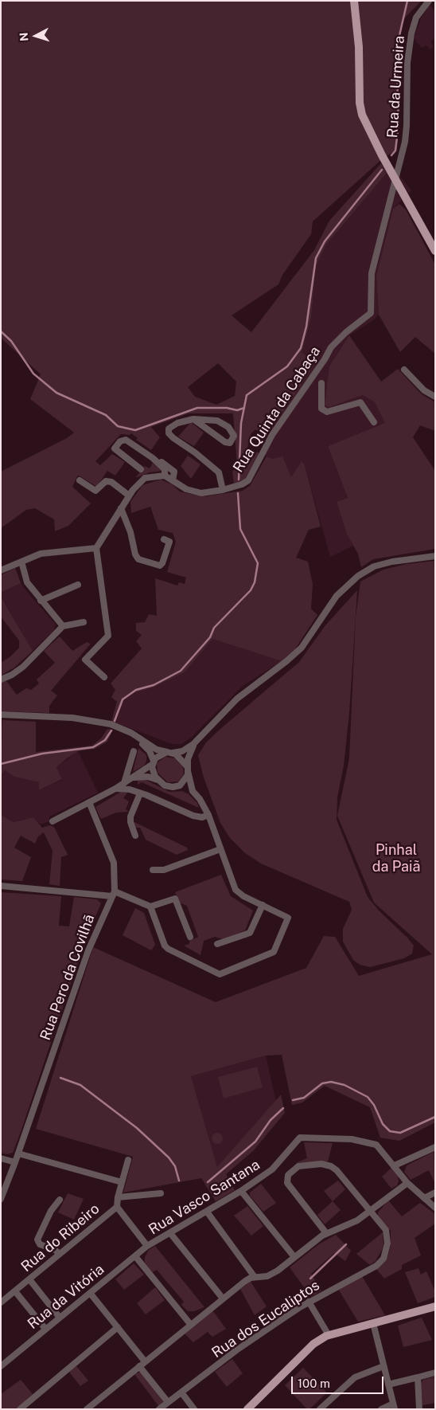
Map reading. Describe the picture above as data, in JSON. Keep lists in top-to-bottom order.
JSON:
{
  "streets": {
    "street": [
      "Rua da Urmeira",
      "Rua Quinta da Cabaça",
      "Rua Pero da Covilhã",
      "Rua Vasco Santana",
      "Rua do Ribeiro",
      "Rua da Vitória",
      "Rua dos Eucaliptos"
    ]
  },
  "crossings": [
    ["Rua da Urmeira", "Rua Quinta da Cabaça"],
    ["Rua Vasco Santana", "Rua da Vitória"]
  ],
  "parks": ["Pinhal da Paiã"],
  "scale_bar": "100 m",
  "north": "left"
}
